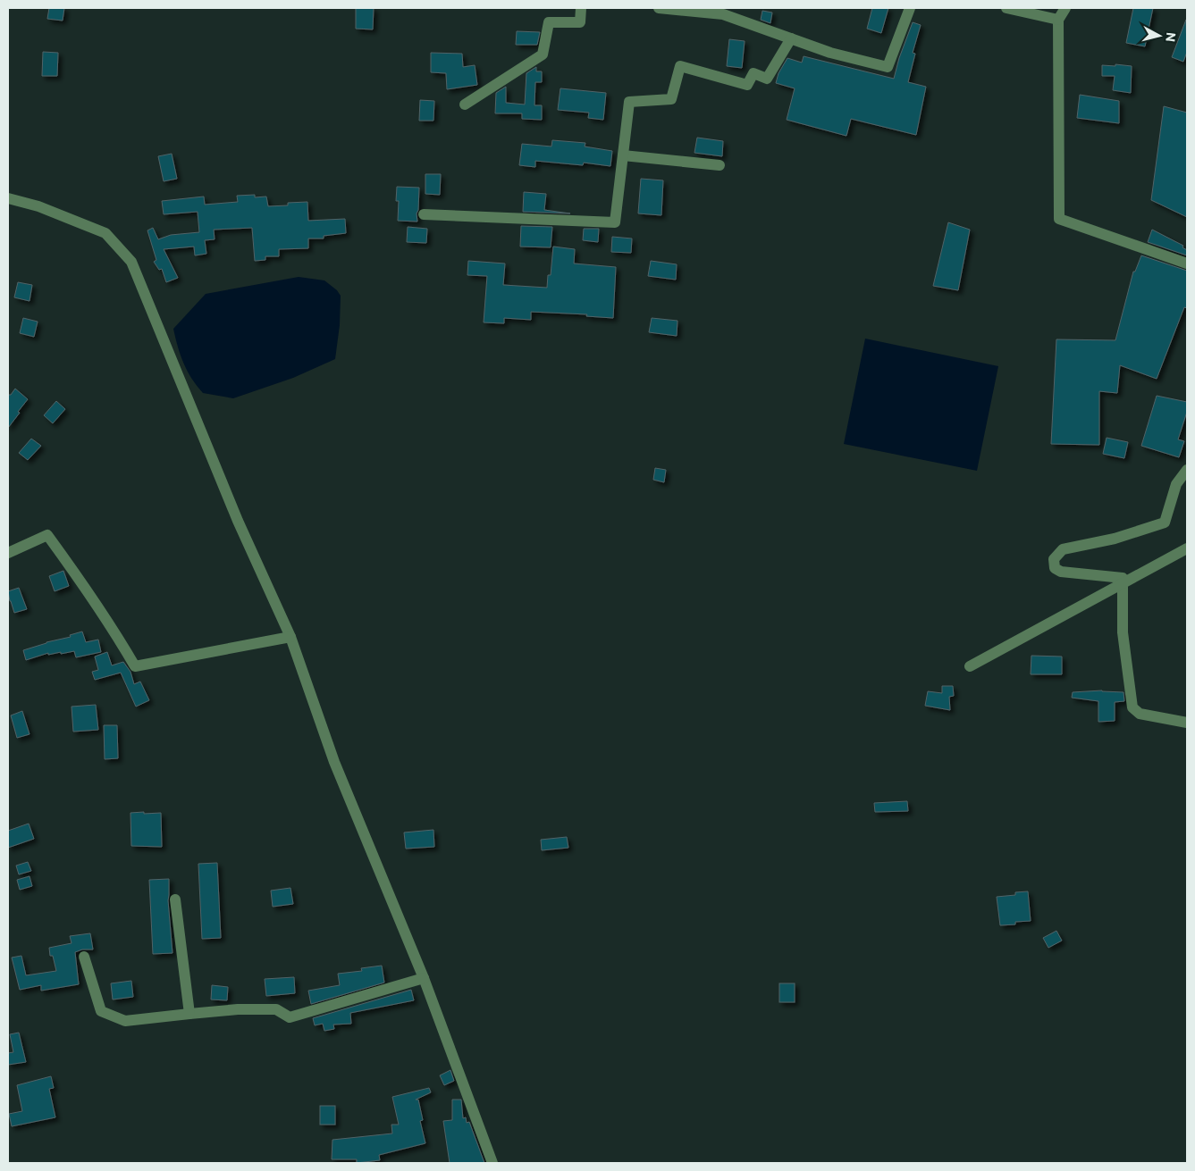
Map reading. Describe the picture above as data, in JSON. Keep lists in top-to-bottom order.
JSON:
{
  "north": "right"
}
